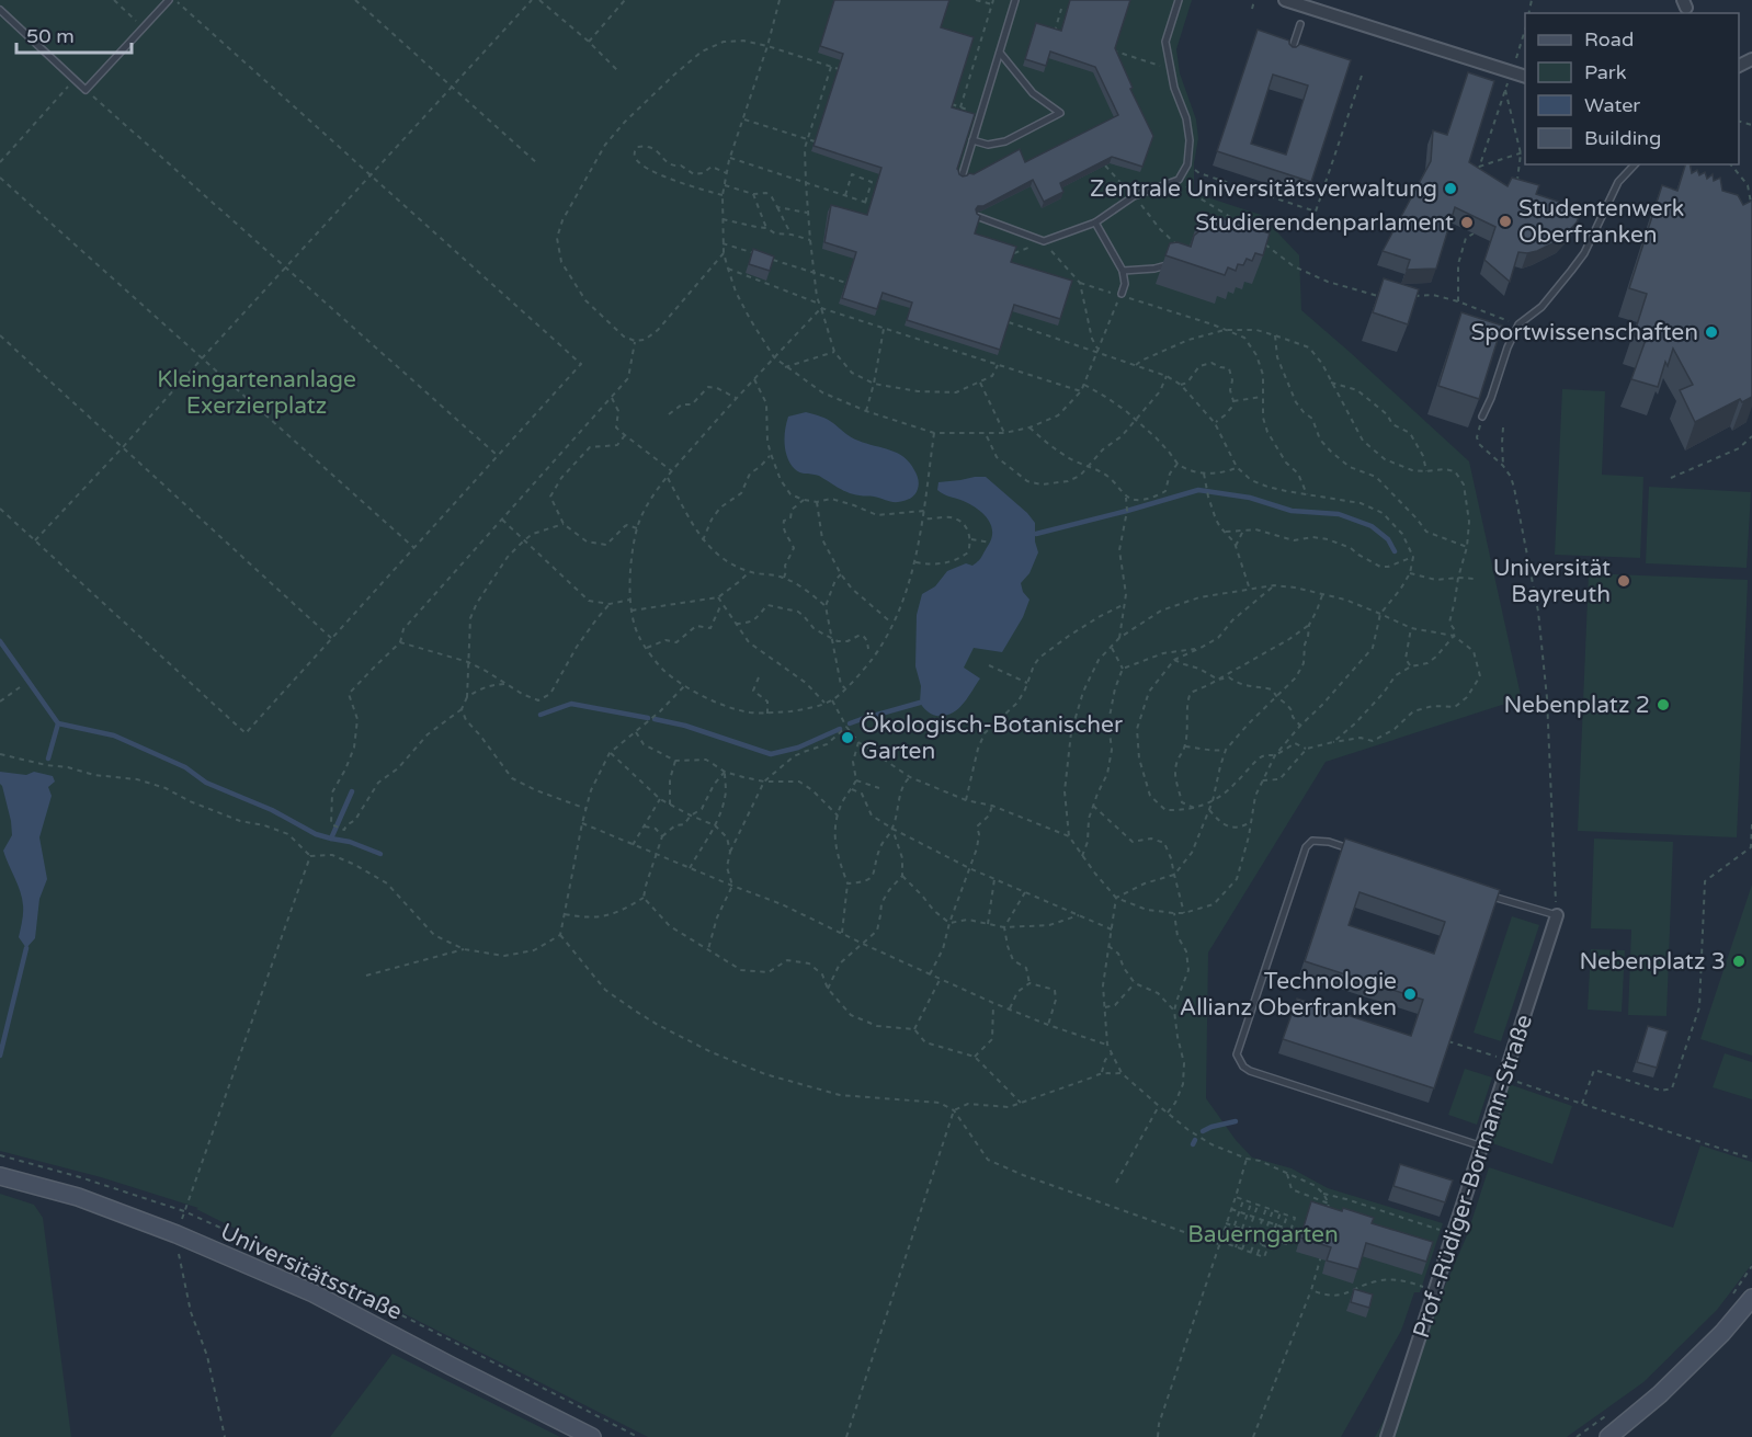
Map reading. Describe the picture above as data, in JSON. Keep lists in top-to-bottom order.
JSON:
{
  "streets": {
    "main road": ["Universitätsstraße"],
    "street": ["Prof.-Rüdiger-Bormann-Straße"]
  },
  "parks": ["Kleingartenanlage Exerzierplatz", "Bauerngarten"],
  "places": [
    "Zentrale Universitätsverwaltung",
    "Studentenwerk Oberfranken",
    "Studierendenparlament",
    "Sportwissenschaften",
    "Universität Bayreuth",
    "Nebenplatz 2",
    "Ökologisch-Botanischer Garten",
    "Nebenplatz 3",
    "Technologie Allianz Oberfranken"
  ],
  "legend": [
    "Road",
    "Park",
    "Water",
    "Building"
  ],
  "scale_bar": "50 m"
}
